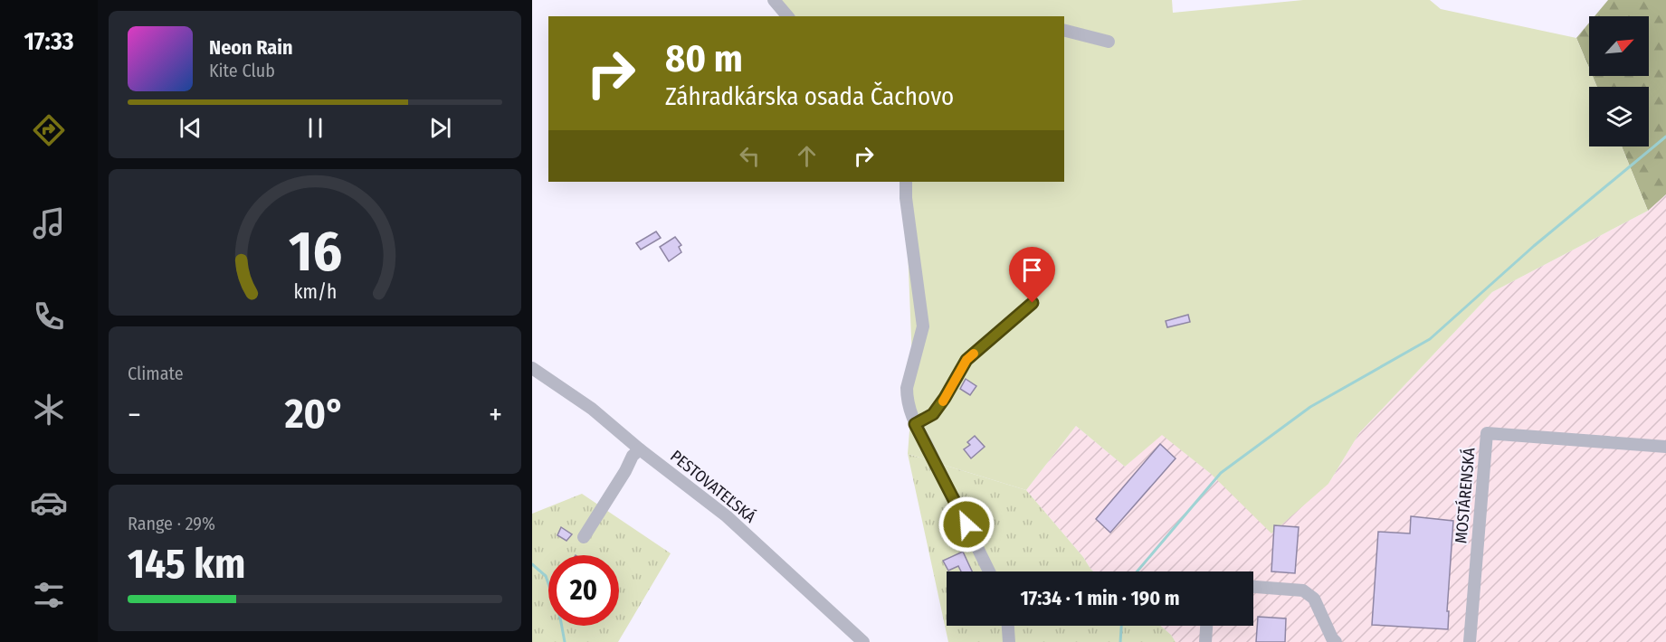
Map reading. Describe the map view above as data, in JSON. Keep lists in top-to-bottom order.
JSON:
{
  "streets": {
    "street": ["PESTOVATEĽSKÁ", "MOSTÁRENSKÁ"]
  },
  "north": "top right",
  "page": {
    "tabs": "17:33",
    "turn": ["80 m", "Záhradkárska osada Čachovo"],
    "song": ["Neon Rain", "Kite Club"],
    "tile": [
      "Climate",
      ["Range · 29%", "145 km"]
    ],
    "heat": ["−", "20°", "+"],
    "limit": "20",
    "trip": "17:34 · 1 min · 190 m",
    "gauge": ["16", "km/h"]
  }
}
